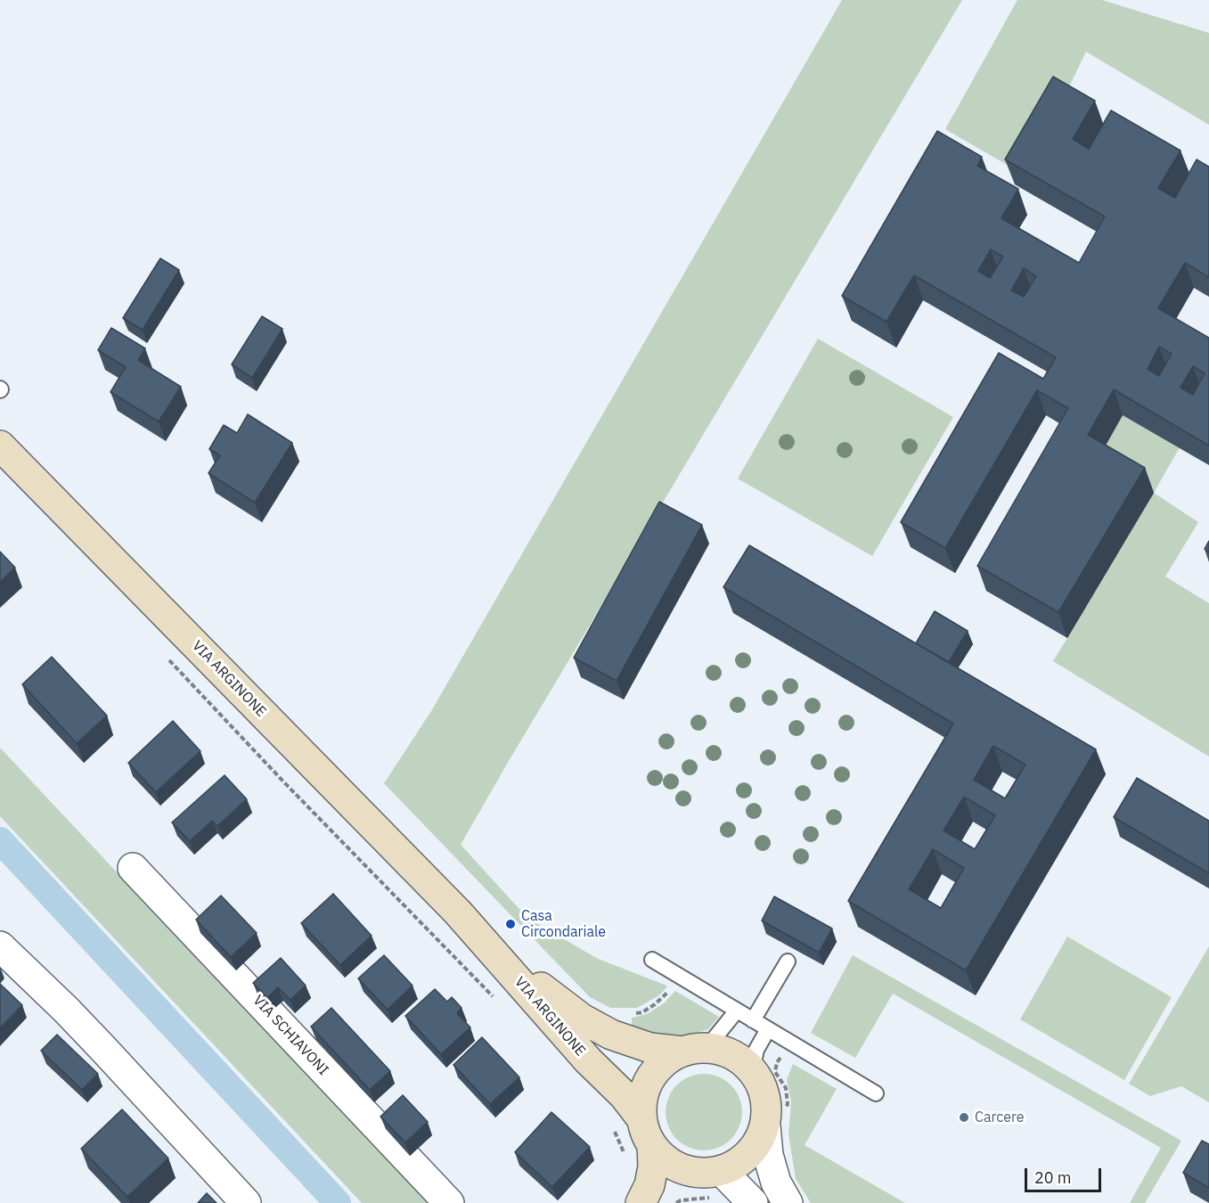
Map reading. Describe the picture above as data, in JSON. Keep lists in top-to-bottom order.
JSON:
{
  "streets": {
    "main road": ["VIA ARGINONE"],
    "street": ["VIA SCHIAVONI"]
  },
  "places": ["Casa Circondariale", "Carcere"],
  "scale_bar": "20 m"
}
